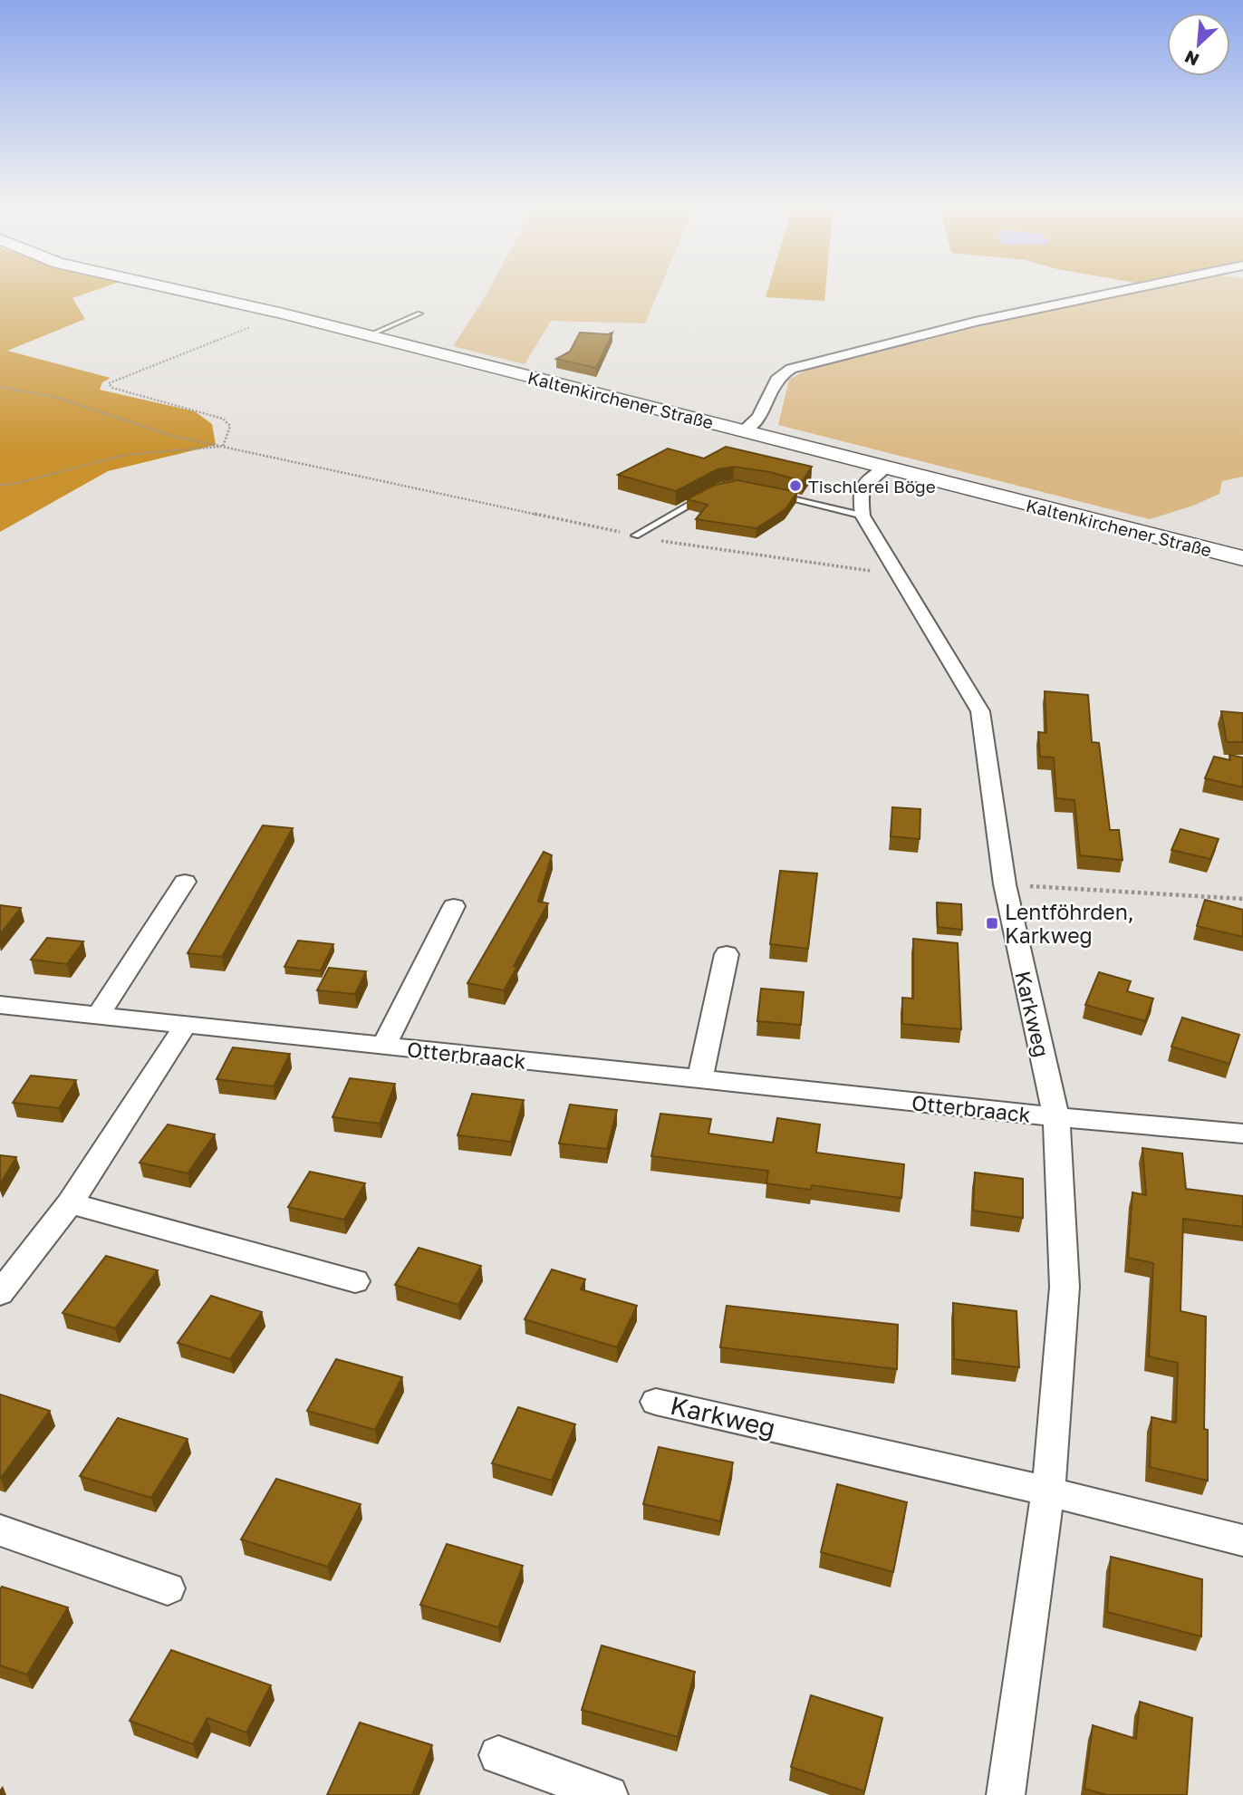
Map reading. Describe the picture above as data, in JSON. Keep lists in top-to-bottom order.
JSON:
{
  "streets": {
    "main road": ["Kaltenkirchener Straße"],
    "street": ["Karkweg", "Otterbraack"]
  },
  "crossings": [
    ["Karkweg", "Otterbraack"]
  ],
  "places": {
    "other": ["Tischlerei Böge"],
    "transit": ["Lentföhrden, Karkweg"]
  },
  "north": "bottom left"
}
